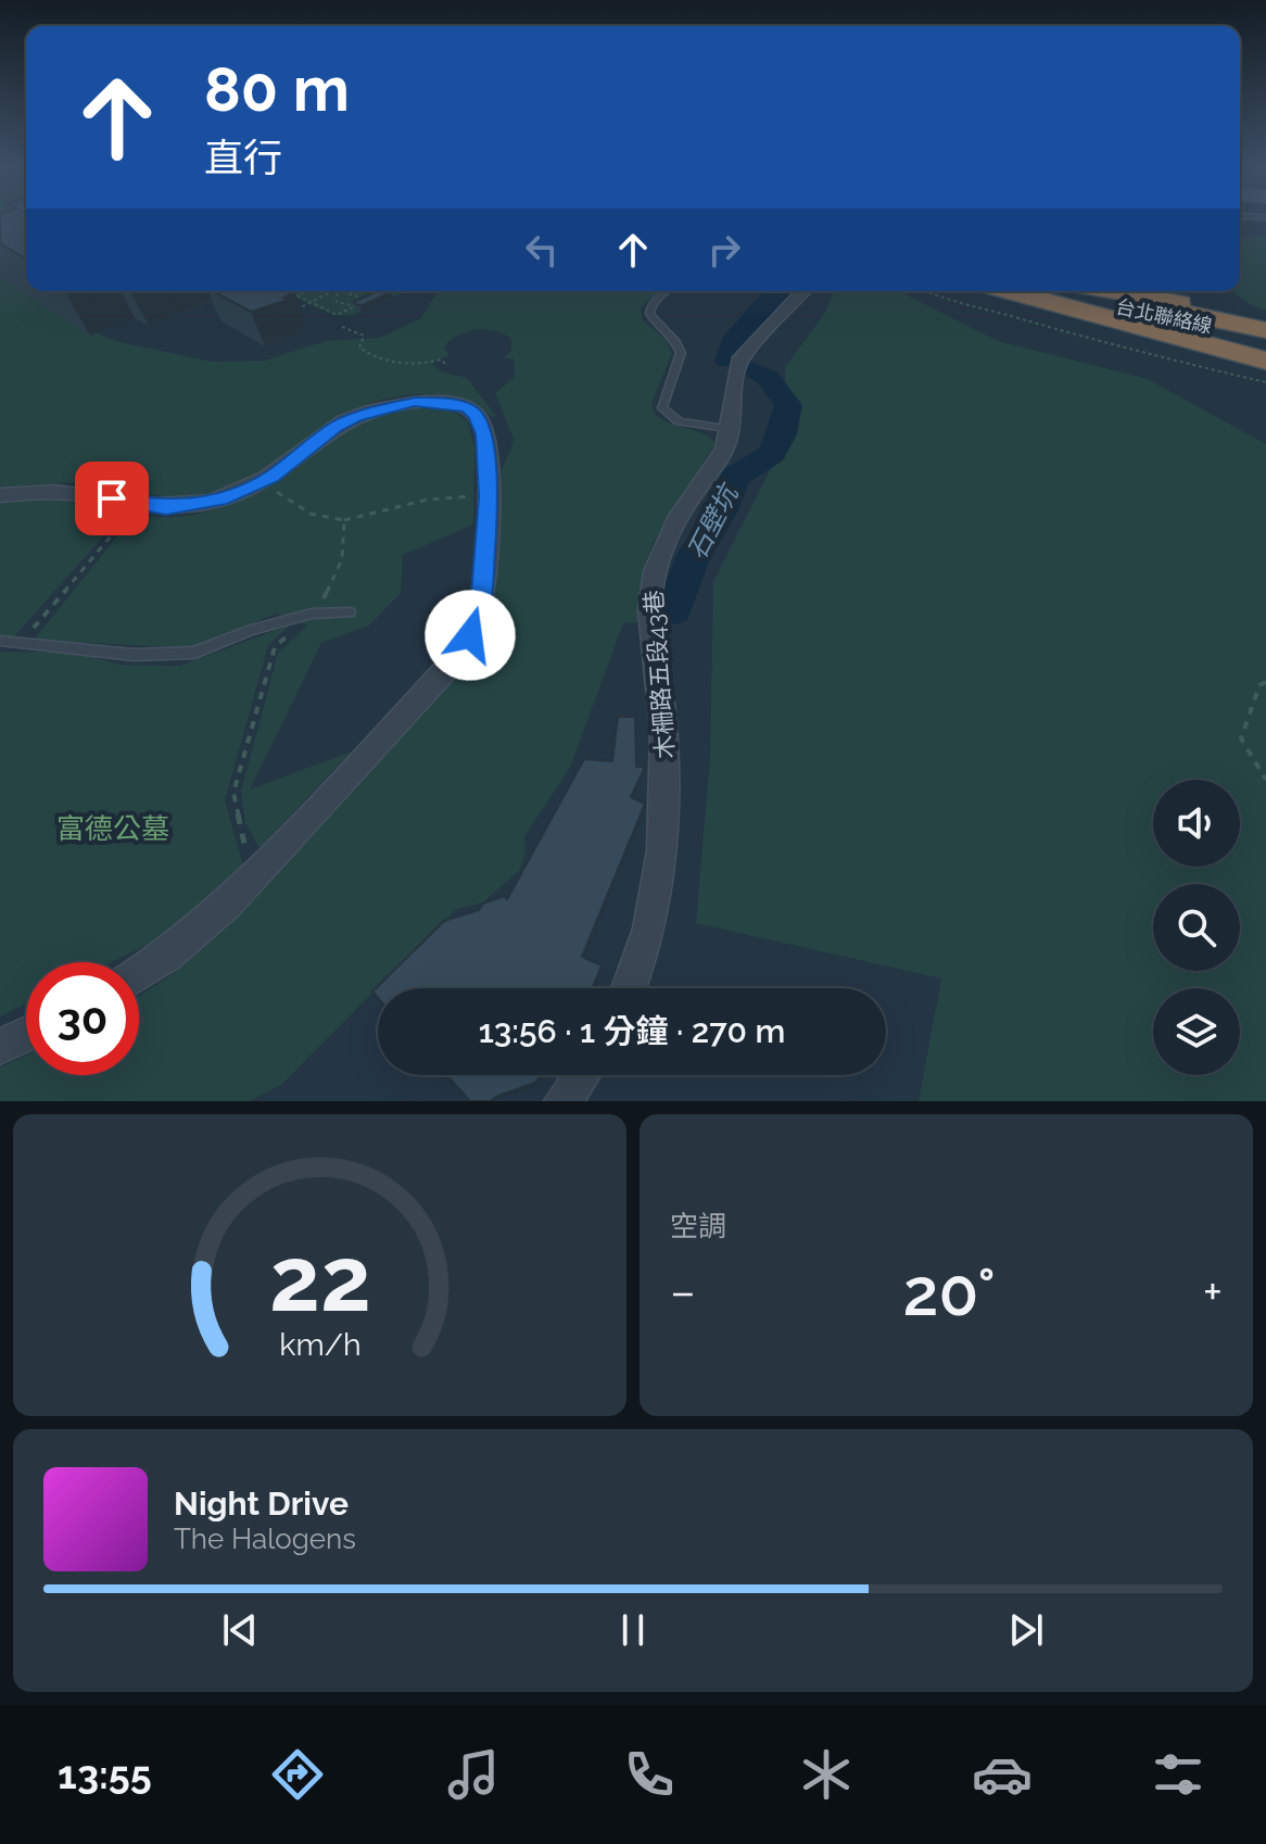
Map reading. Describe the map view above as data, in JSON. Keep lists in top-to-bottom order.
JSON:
{
  "streets": {
    "highway": ["台北聯絡線"],
    "street": ["木柵路五段43巷"]
  },
  "water": ["石壁坑"],
  "parks": ["富德公墓"],
  "page": {
    "turn": ["80 m", "直行"],
    "limit": "30",
    "trip": "13:56 · 1 分鐘 · 270 m",
    "tile": "空調",
    "heat": ["−", "20°", "+"],
    "song": ["Night Drive", "The Halogens"],
    "tabs": "13:55",
    "gauge": ["22", "km/h"]
  }
}
